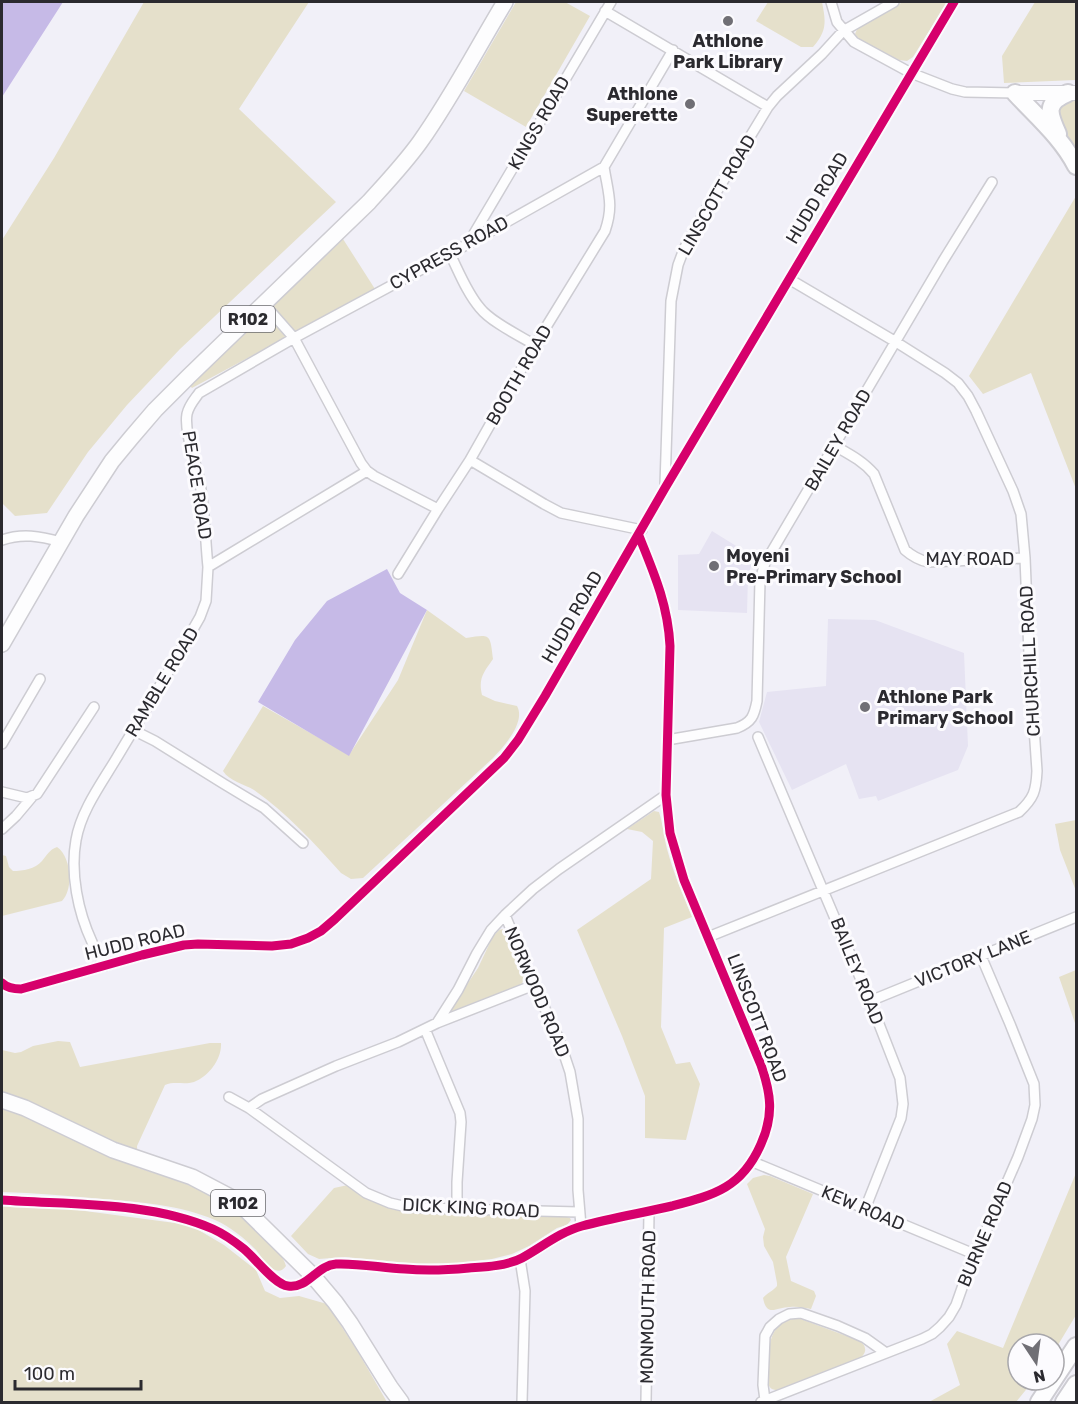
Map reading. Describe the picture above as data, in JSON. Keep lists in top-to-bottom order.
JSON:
{
  "streets": {
    "main road": ["R102"],
    "street": [
      "KINGS ROAD",
      "LINSCOTT ROAD",
      "HUDD ROAD",
      "CYPRESS ROAD",
      "BOOTH ROAD",
      "BAILEY ROAD",
      "PEACE ROAD",
      "MAY ROAD",
      "CHURCHILL ROAD",
      "RAMBLE ROAD",
      "VICTORY LANE",
      "NORWOOD ROAD",
      "DICK KING ROAD",
      "KEW ROAD",
      "BURNE ROAD",
      "MONMOUTH ROAD"
    ]
  },
  "crossings": [
    ["KINGS ROAD", "CYPRESS ROAD"],
    ["LINSCOTT ROAD", "HUDD ROAD"],
    ["LINSCOTT ROAD", "R102"],
    ["LINSCOTT ROAD", "BAILEY ROAD"],
    ["LINSCOTT ROAD", "CHURCHILL ROAD"],
    ["LINSCOTT ROAD", "NORWOOD ROAD"],
    ["LINSCOTT ROAD", "KEW ROAD"],
    ["LINSCOTT ROAD", "MONMOUTH ROAD"],
    ["HUDD ROAD", "CHURCHILL ROAD"],
    ["HUDD ROAD", "RAMBLE ROAD"],
    ["CYPRESS ROAD", "BOOTH ROAD"],
    ["CYPRESS ROAD", "PEACE ROAD"],
    ["BAILEY ROAD", "MAY ROAD"],
    ["BAILEY ROAD", "CHURCHILL ROAD"],
    ["BAILEY ROAD", "VICTORY LANE"],
    ["BAILEY ROAD", "KEW ROAD"],
    ["PEACE ROAD", "RAMBLE ROAD"],
    ["MAY ROAD", "CHURCHILL ROAD"],
    ["VICTORY LANE", "BURNE ROAD"],
    ["NORWOOD ROAD", "DICK KING ROAD"],
    ["KEW ROAD", "BURNE ROAD"]
  ],
  "places": [
    "Athlone Park Library",
    "Athlone Superette",
    "Moyeni Pre-Primary School",
    "Athlone Park Primary School"
  ],
  "scale_bar": "100 m",
  "north": "bottom"
}
